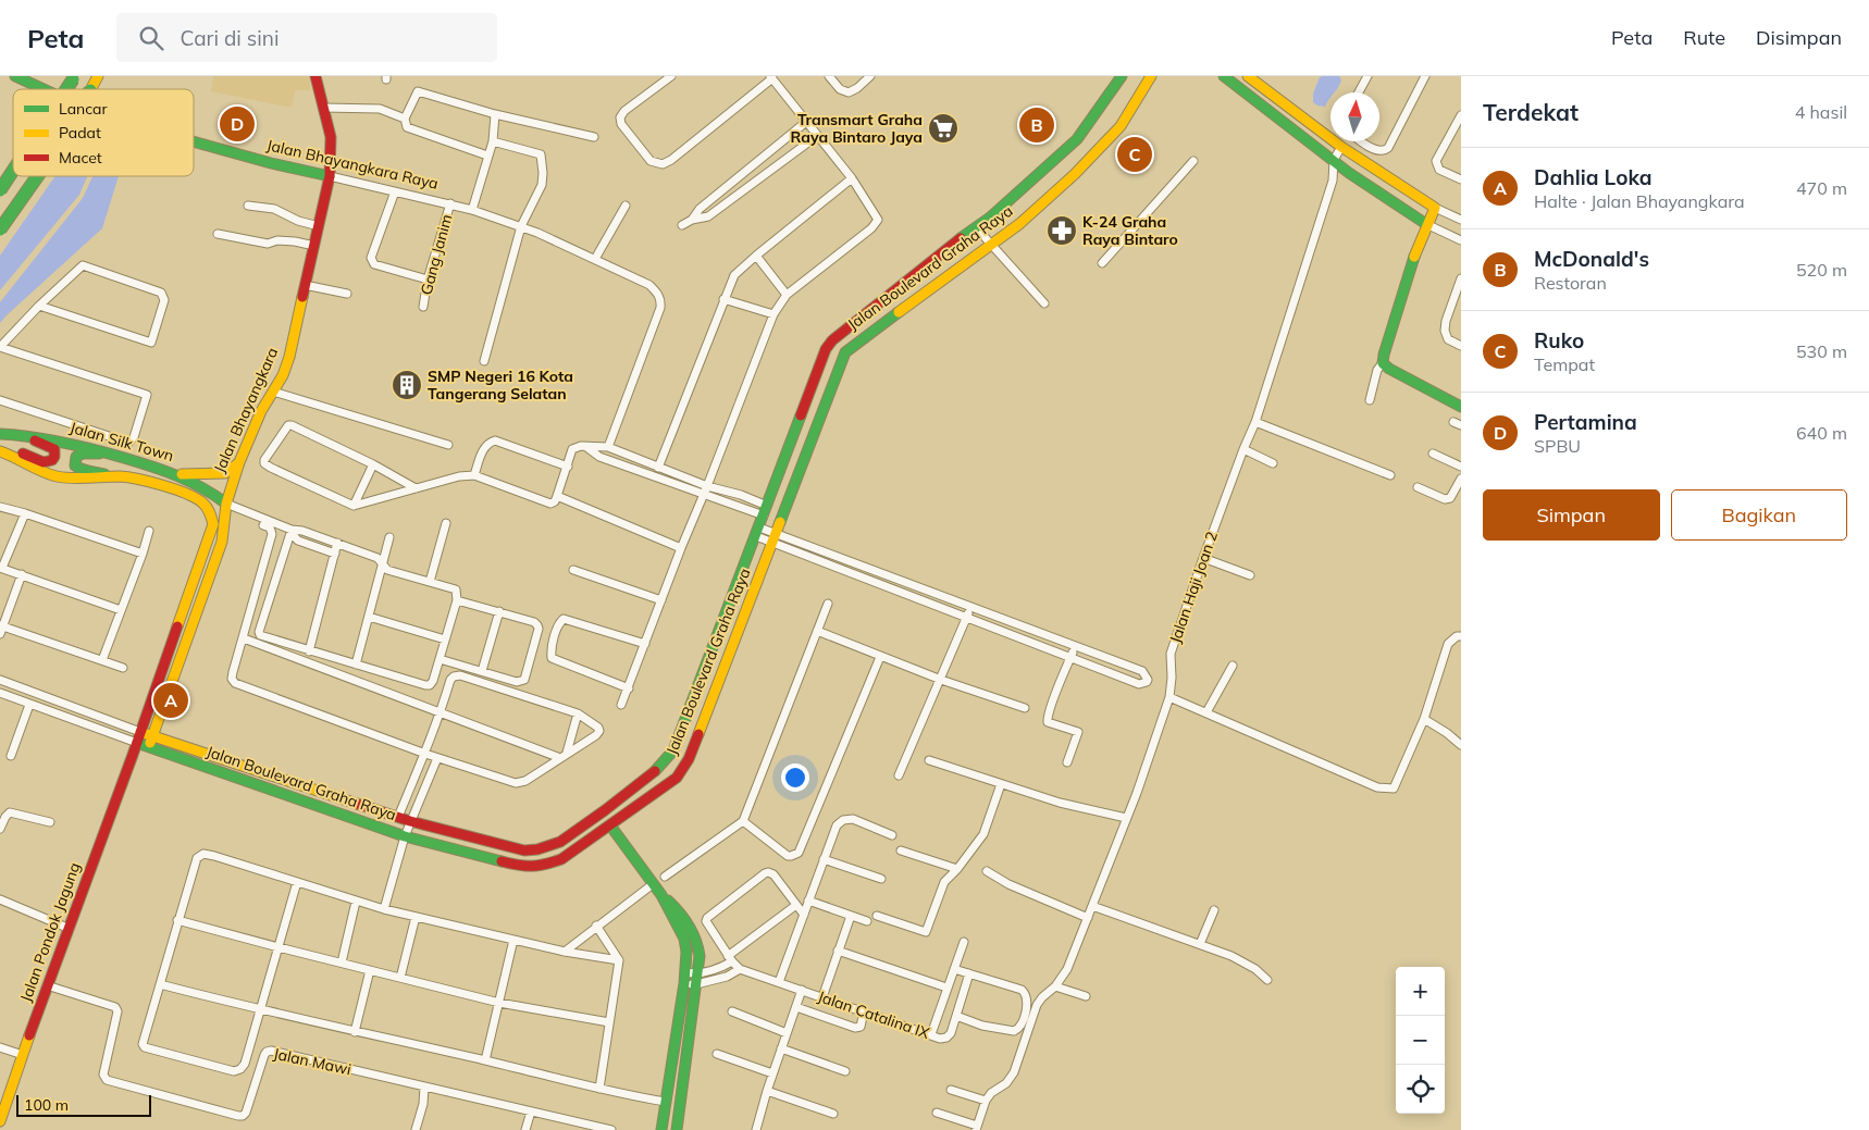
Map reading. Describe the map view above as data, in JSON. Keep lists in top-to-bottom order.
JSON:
{
  "streets": {
    "main road": [
      "Jalan Bhayangkara Raya",
      "Jalan Boulevard Graha Raya",
      "Jalan Bhayangkara",
      "Jalan Silk Town",
      "Jalan Pondok Jagung"
    ],
    "street": [
      "Gang Janim",
      "Jalan Haji Joan 2",
      "Jalan Catalina IX",
      "Jalan Mawi"
    ]
  },
  "crossings": [
    ["Jalan Bhayangkara Raya", "Gang Janim"],
    ["Jalan Bhayangkara Raya", "Jalan Bhayangkara"],
    ["Jalan Boulevard Graha Raya", "Jalan Bhayangkara"],
    ["Jalan Boulevard Graha Raya", "Jalan Silk Town"],
    ["Jalan Boulevard Graha Raya", "Jalan Pondok Jagung"],
    ["Jalan Bhayangkara", "Jalan Silk Town"],
    ["Jalan Bhayangkara", "Jalan Pondok Jagung"],
    ["Jalan Silk Town", "Jalan Pondok Jagung"],
    ["Jalan Pondok Jagung", "Jalan Mawi"]
  ],
  "places": {
    "supermarket": ["Transmart Graha Raya Bintaro Jaya"],
    "pharmacy": ["K-24 Graha Raya Bintaro"],
    "building": ["SMP Negeri 16 Kota Tangerang Selatan"]
  },
  "legend": ["Lancar", "Padat", "Macet"],
  "scale_bar": "100 m",
  "north": "top",
  "page": {
    "header": "Peta",
    "search": "Cari di sini",
    "nav": ["Peta", "Rute", "Disimpan"],
    "heading": ["Terdekat", "4 hasil"],
    "pins": [
      "D",
      "B",
      "C",
      "A"
    ],
    "list": [
      {
        "mark": "A",
        "name": "Dahlia Loka",
        "note": "Halte · Jalan Bhayangkara",
        "value": "470 m"
      },
      {
        "mark": "B",
        "name": "McDonald's",
        "note": "Restoran",
        "value": "520 m"
      },
      {
        "mark": "C",
        "name": "Ruko",
        "note": "Tempat",
        "value": "530 m"
      },
      {
        "mark": "D",
        "name": "Pertamina",
        "note": "SPBU",
        "value": "640 m"
      }
    ],
    "buttons": ["Simpan", "Bagikan"],
    "map_buttons": ["+", "−"],
    "scale": "100 m"
  }
}
